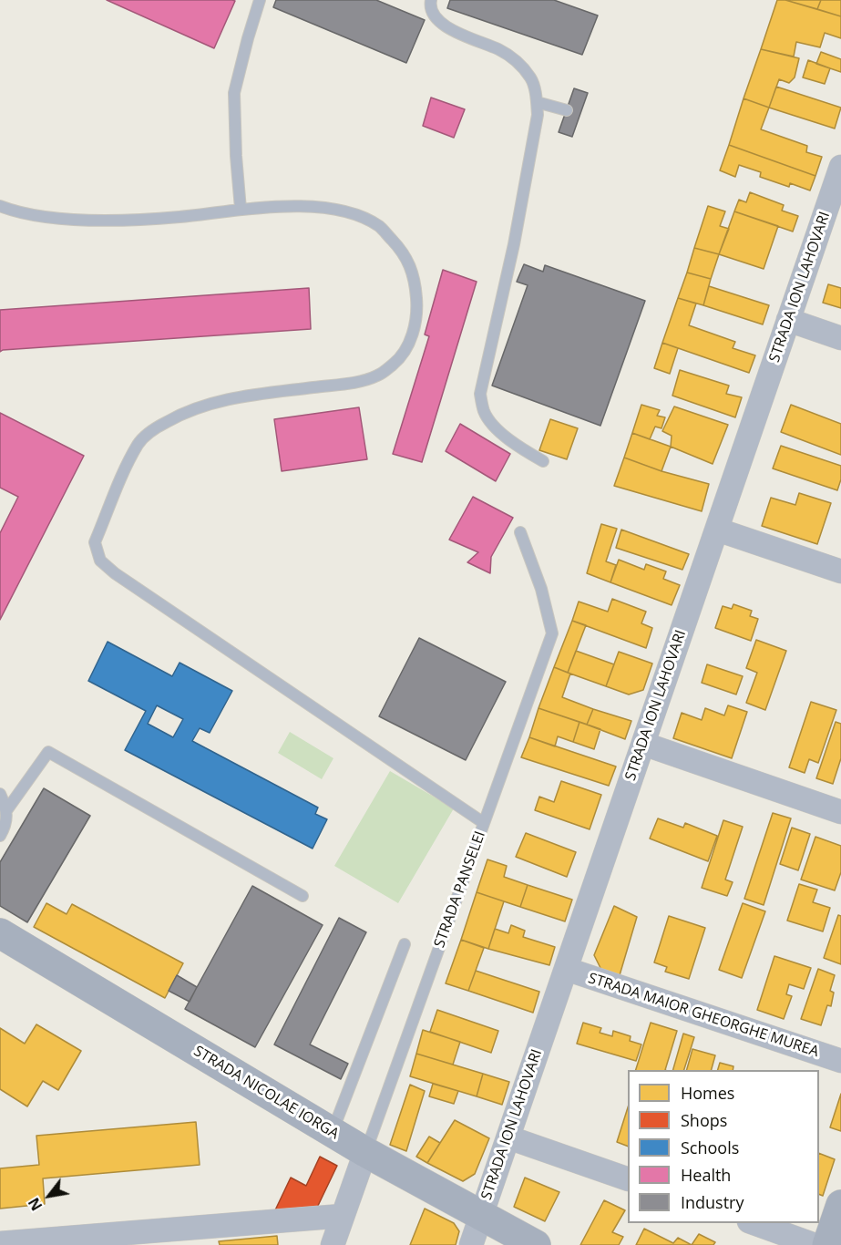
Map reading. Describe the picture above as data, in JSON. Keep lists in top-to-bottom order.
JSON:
{
  "streets": {
    "street": [
      "STRADA ION LAHOVARI",
      "STRADA PANSELEI",
      "STRADA MAIOR GHEORGHE MUREA",
      "STRADA NICOLAE IORGA"
    ]
  },
  "crossings": [
    ["STRADA ION LAHOVARI", "STRADA MAIOR GHEORGHE MUREA"],
    ["STRADA ION LAHOVARI", "STRADA NICOLAE IORGA"],
    ["STRADA PANSELEI", "STRADA NICOLAE IORGA"]
  ],
  "legend": [
    "Homes",
    "Shops",
    "Schools",
    "Health",
    "Industry"
  ],
  "north": "bottom left"
}
